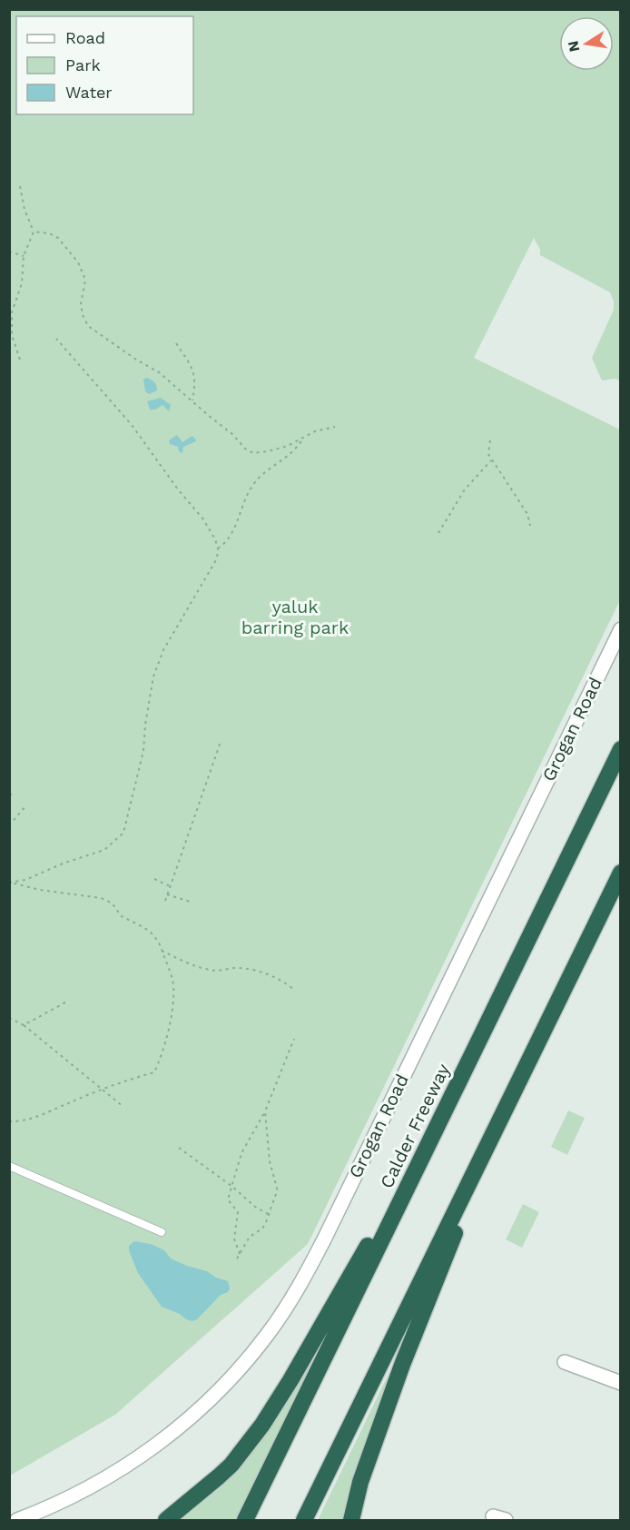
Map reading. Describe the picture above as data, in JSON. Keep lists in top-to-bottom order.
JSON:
{
  "streets": {
    "highway": ["Calder Freeway"],
    "street": ["Grogan Road"]
  },
  "parks": ["yaluk barring park"],
  "legend": ["Road", "Park", "Water"],
  "north": "left"
}
